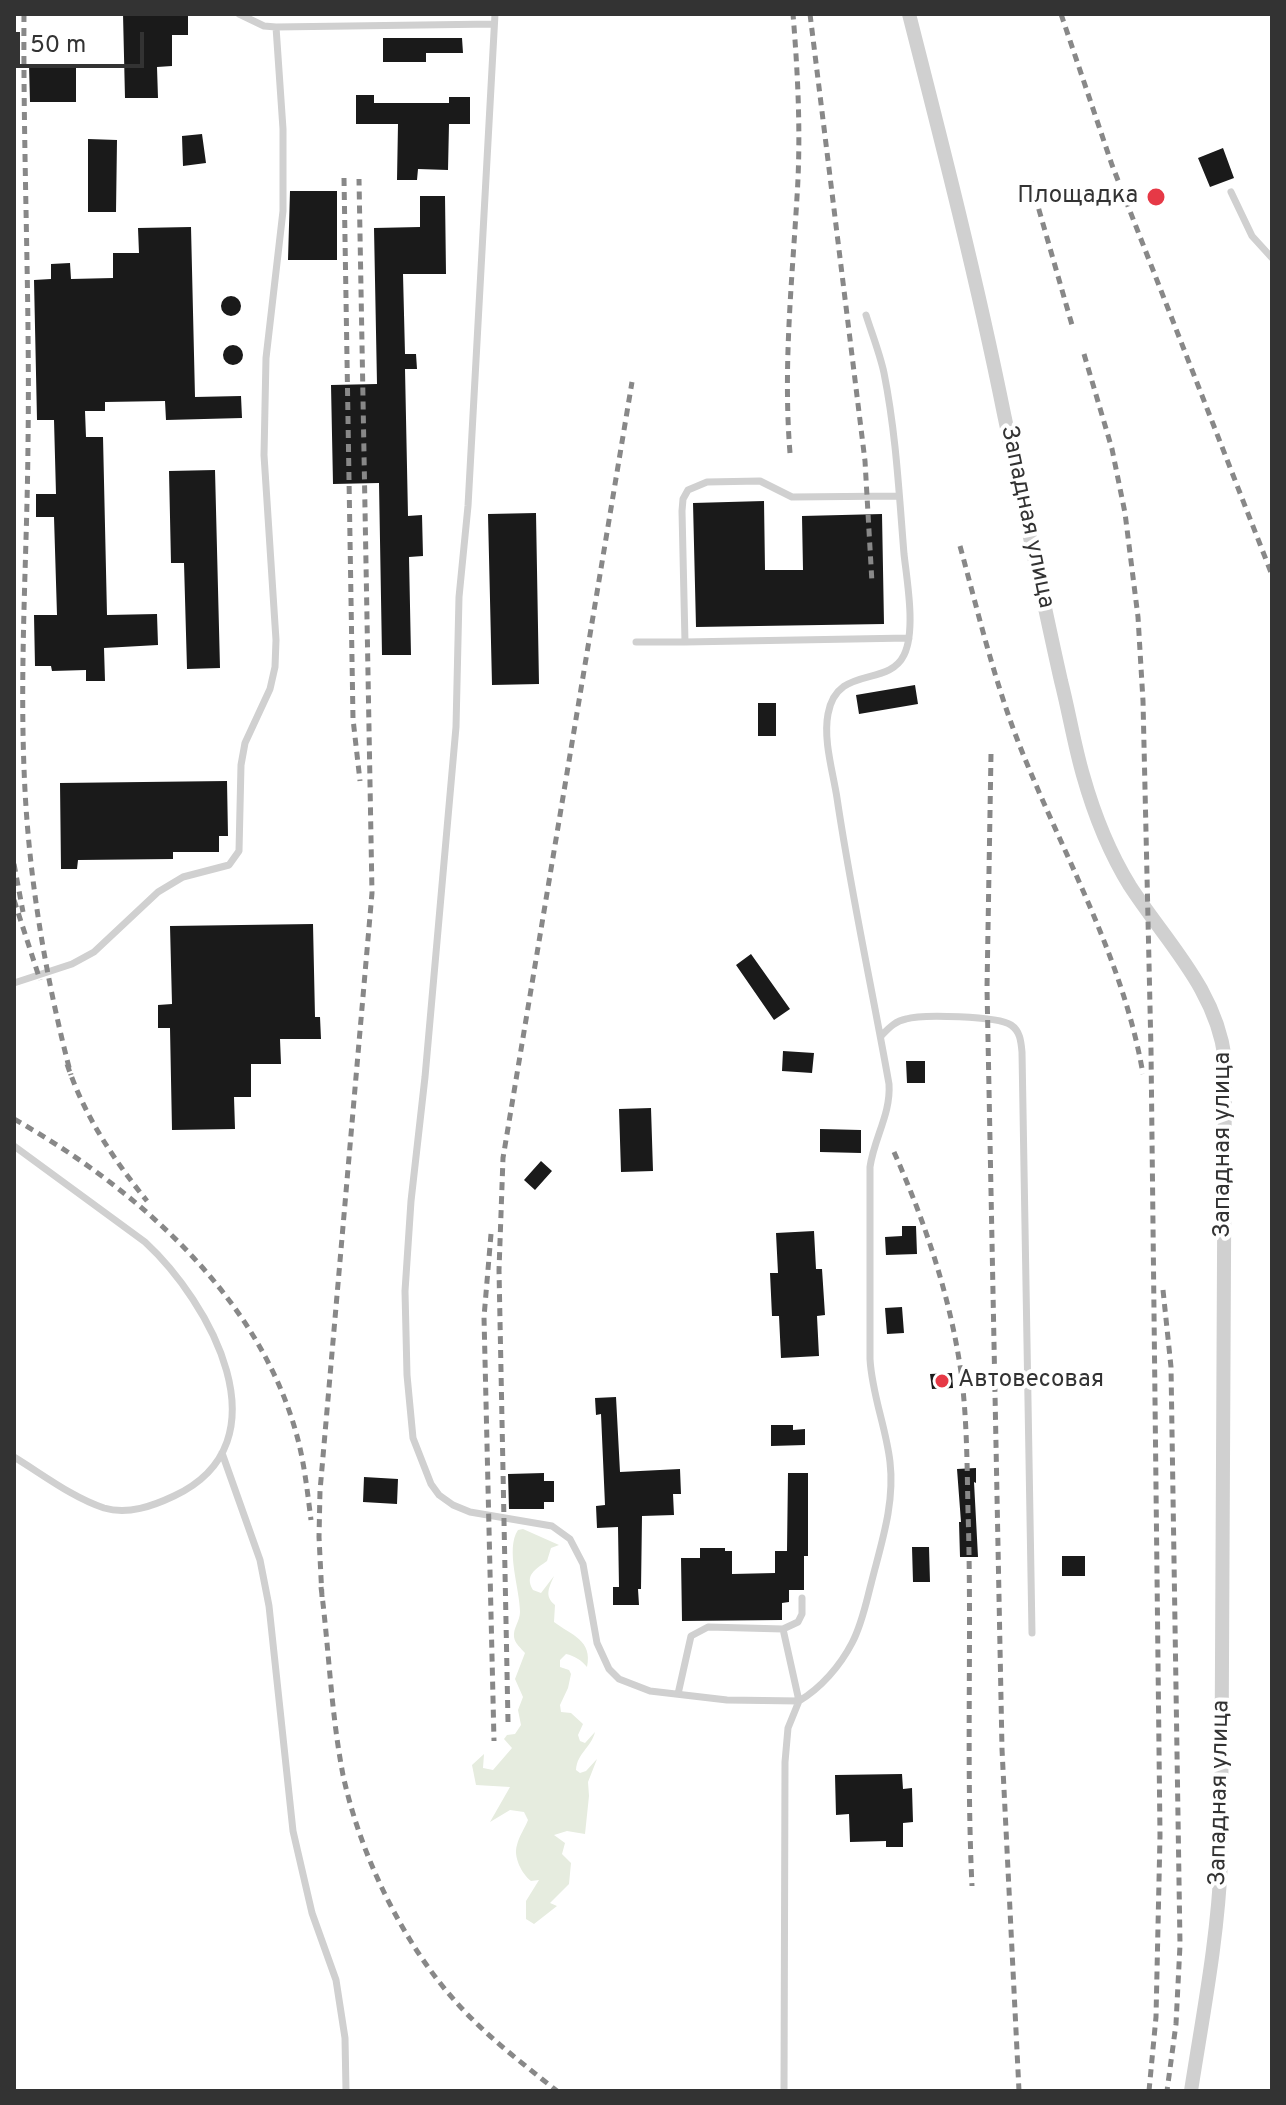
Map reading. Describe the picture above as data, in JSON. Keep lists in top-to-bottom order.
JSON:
{
  "streets": {
    "street": ["Западная улица"]
  },
  "places": ["Площадка", "Автовесовая"],
  "scale_bar": "50 m"
}
